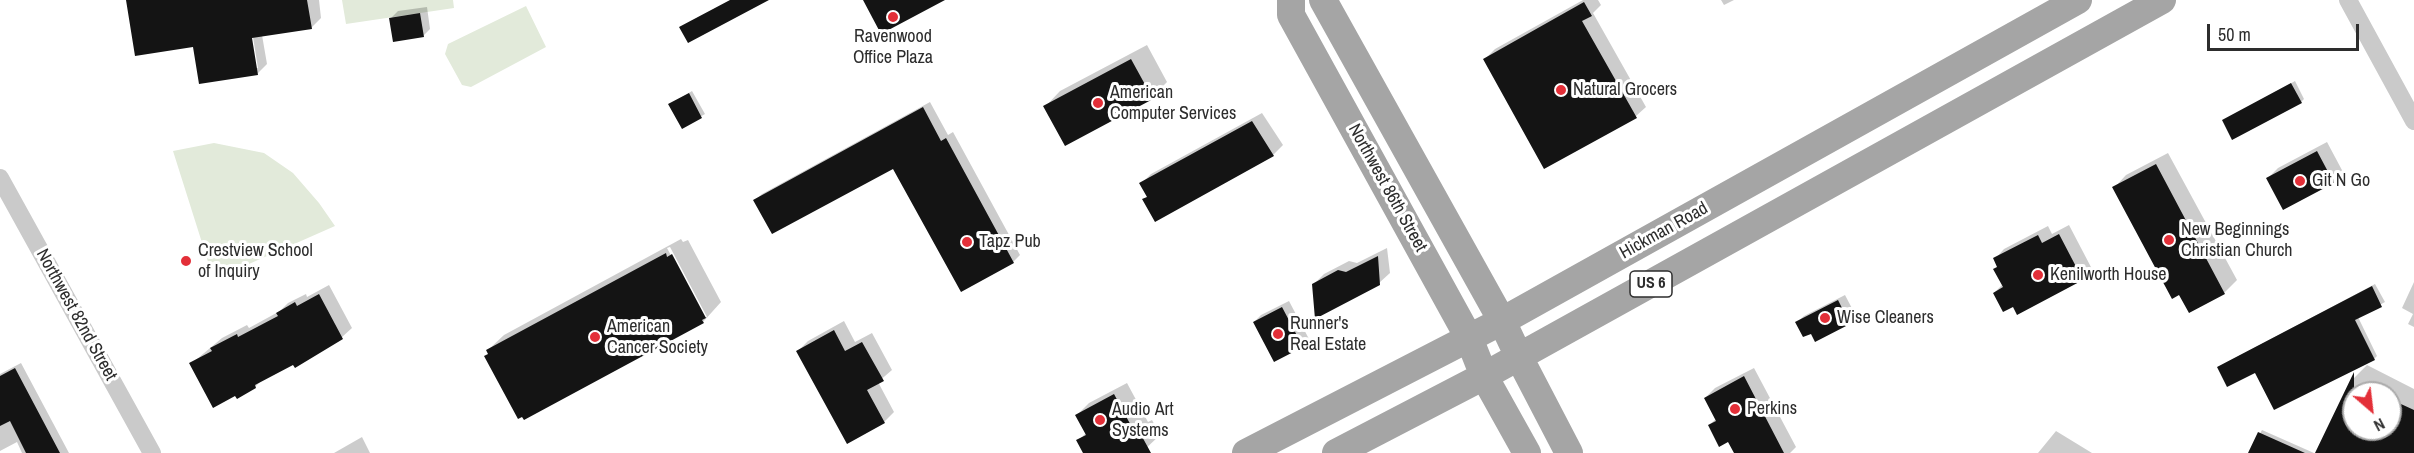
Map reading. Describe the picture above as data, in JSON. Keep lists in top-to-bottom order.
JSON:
{
  "streets": {
    "main road": ["Northwest 86th Street", "Hickman Road", "US 6"],
    "street": ["Northwest 82nd Street"]
  },
  "crossings": [
    ["Northwest 86th Street", "Hickman Road"],
    ["Northwest 86th Street", "US 6"]
  ],
  "places": [
    "Ravenwood Office Plaza",
    "Natural Grocers",
    "American Computer Services",
    "Git N Go",
    "New Beginnings Christian Church",
    "Tapz Pub",
    "Crestview School of Inquiry",
    "Kenilworth House",
    "Wise Cleaners",
    "Runner's Real Estate",
    "American Cancer Society",
    "Perkins",
    "Audio Art Systems"
  ],
  "scale_bar": "50 m",
  "north": "bottom right"
}
